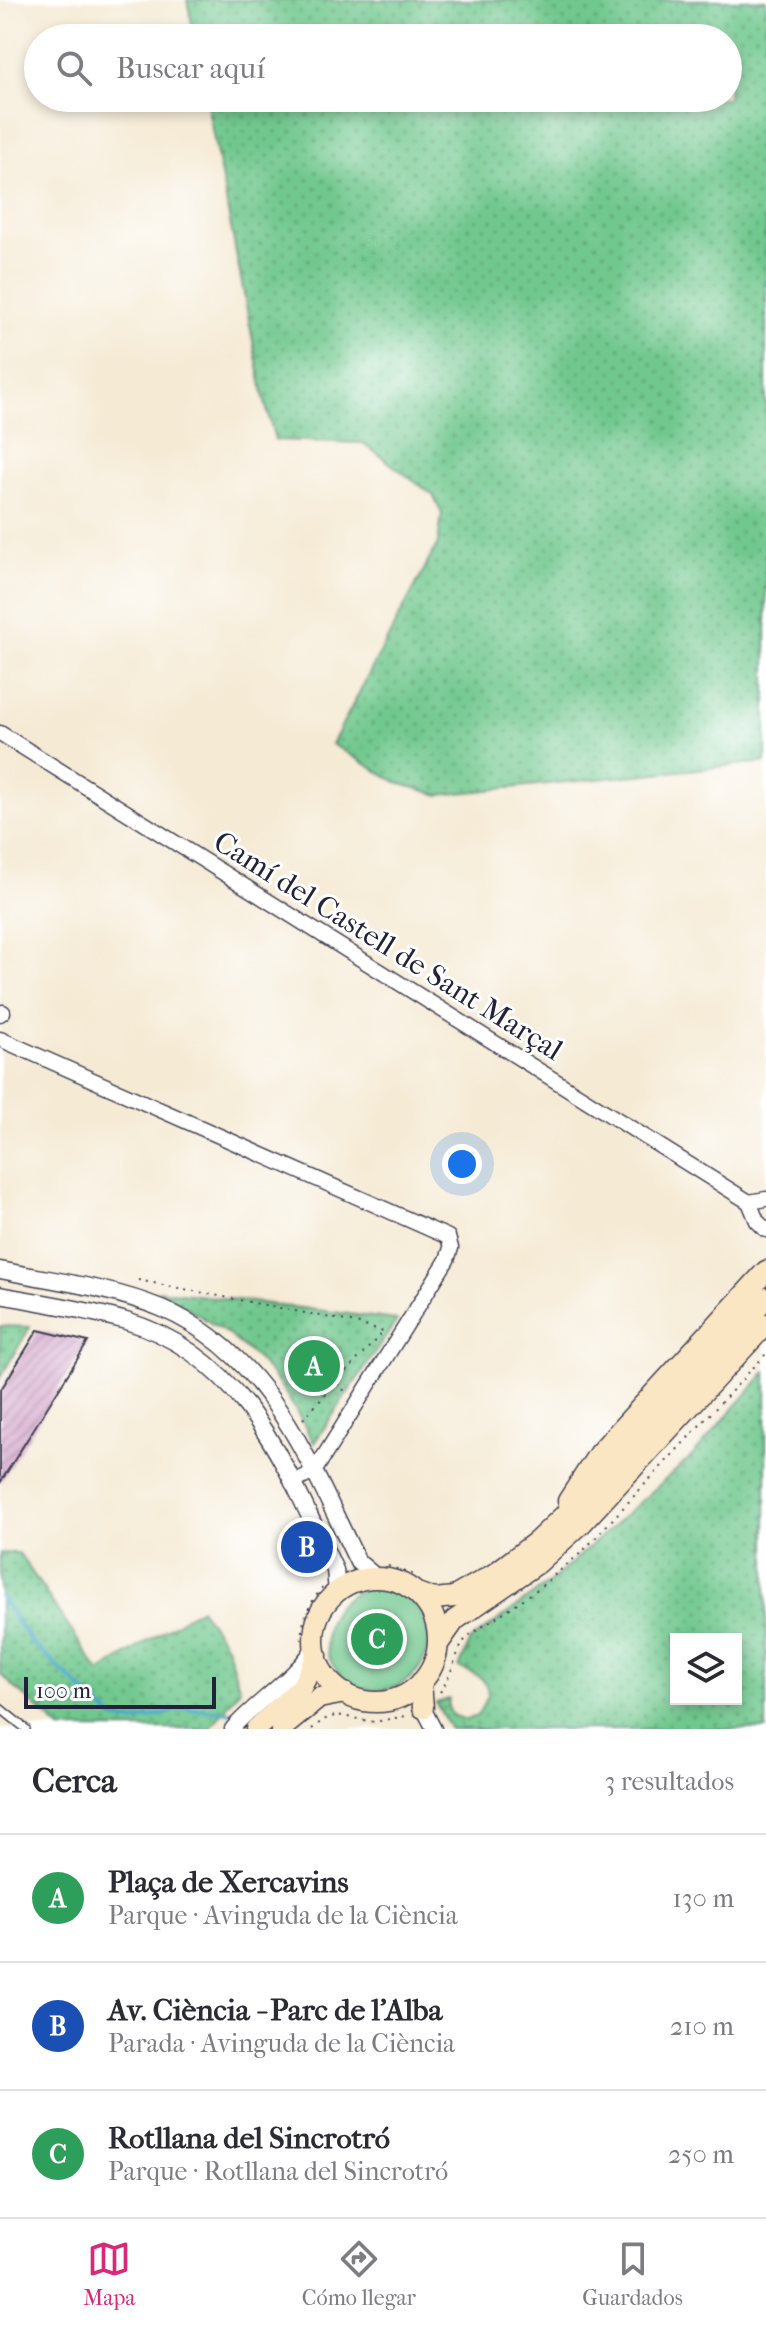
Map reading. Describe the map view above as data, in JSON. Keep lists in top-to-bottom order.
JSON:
{
  "streets": {
    "street": ["Camí del Castell de Sant Marçal"]
  },
  "scale_bar": "100 m",
  "page": {
    "search": "Buscar aquí",
    "pins": ["A", "B", "C"],
    "scale": "100 m",
    "heading": ["Cerca", "3 resultados"],
    "list": [
      {
        "mark": "A",
        "name": "Plaça de Xercavins",
        "note": "Parque · Avinguda de la Ciència",
        "value": "130 m"
      },
      {
        "mark": "B",
        "name": "Av. Ciència - Parc de l'Alba",
        "note": "Parada · Avinguda de la Ciència",
        "value": "210 m"
      },
      {
        "mark": "C",
        "name": "Rotllana del Sincrotró",
        "note": "Parque · Rotllana del Sincrotró",
        "value": "250 m"
      }
    ],
    "nav": ["Mapa", "Cómo llegar", "Guardados"]
  }
}
